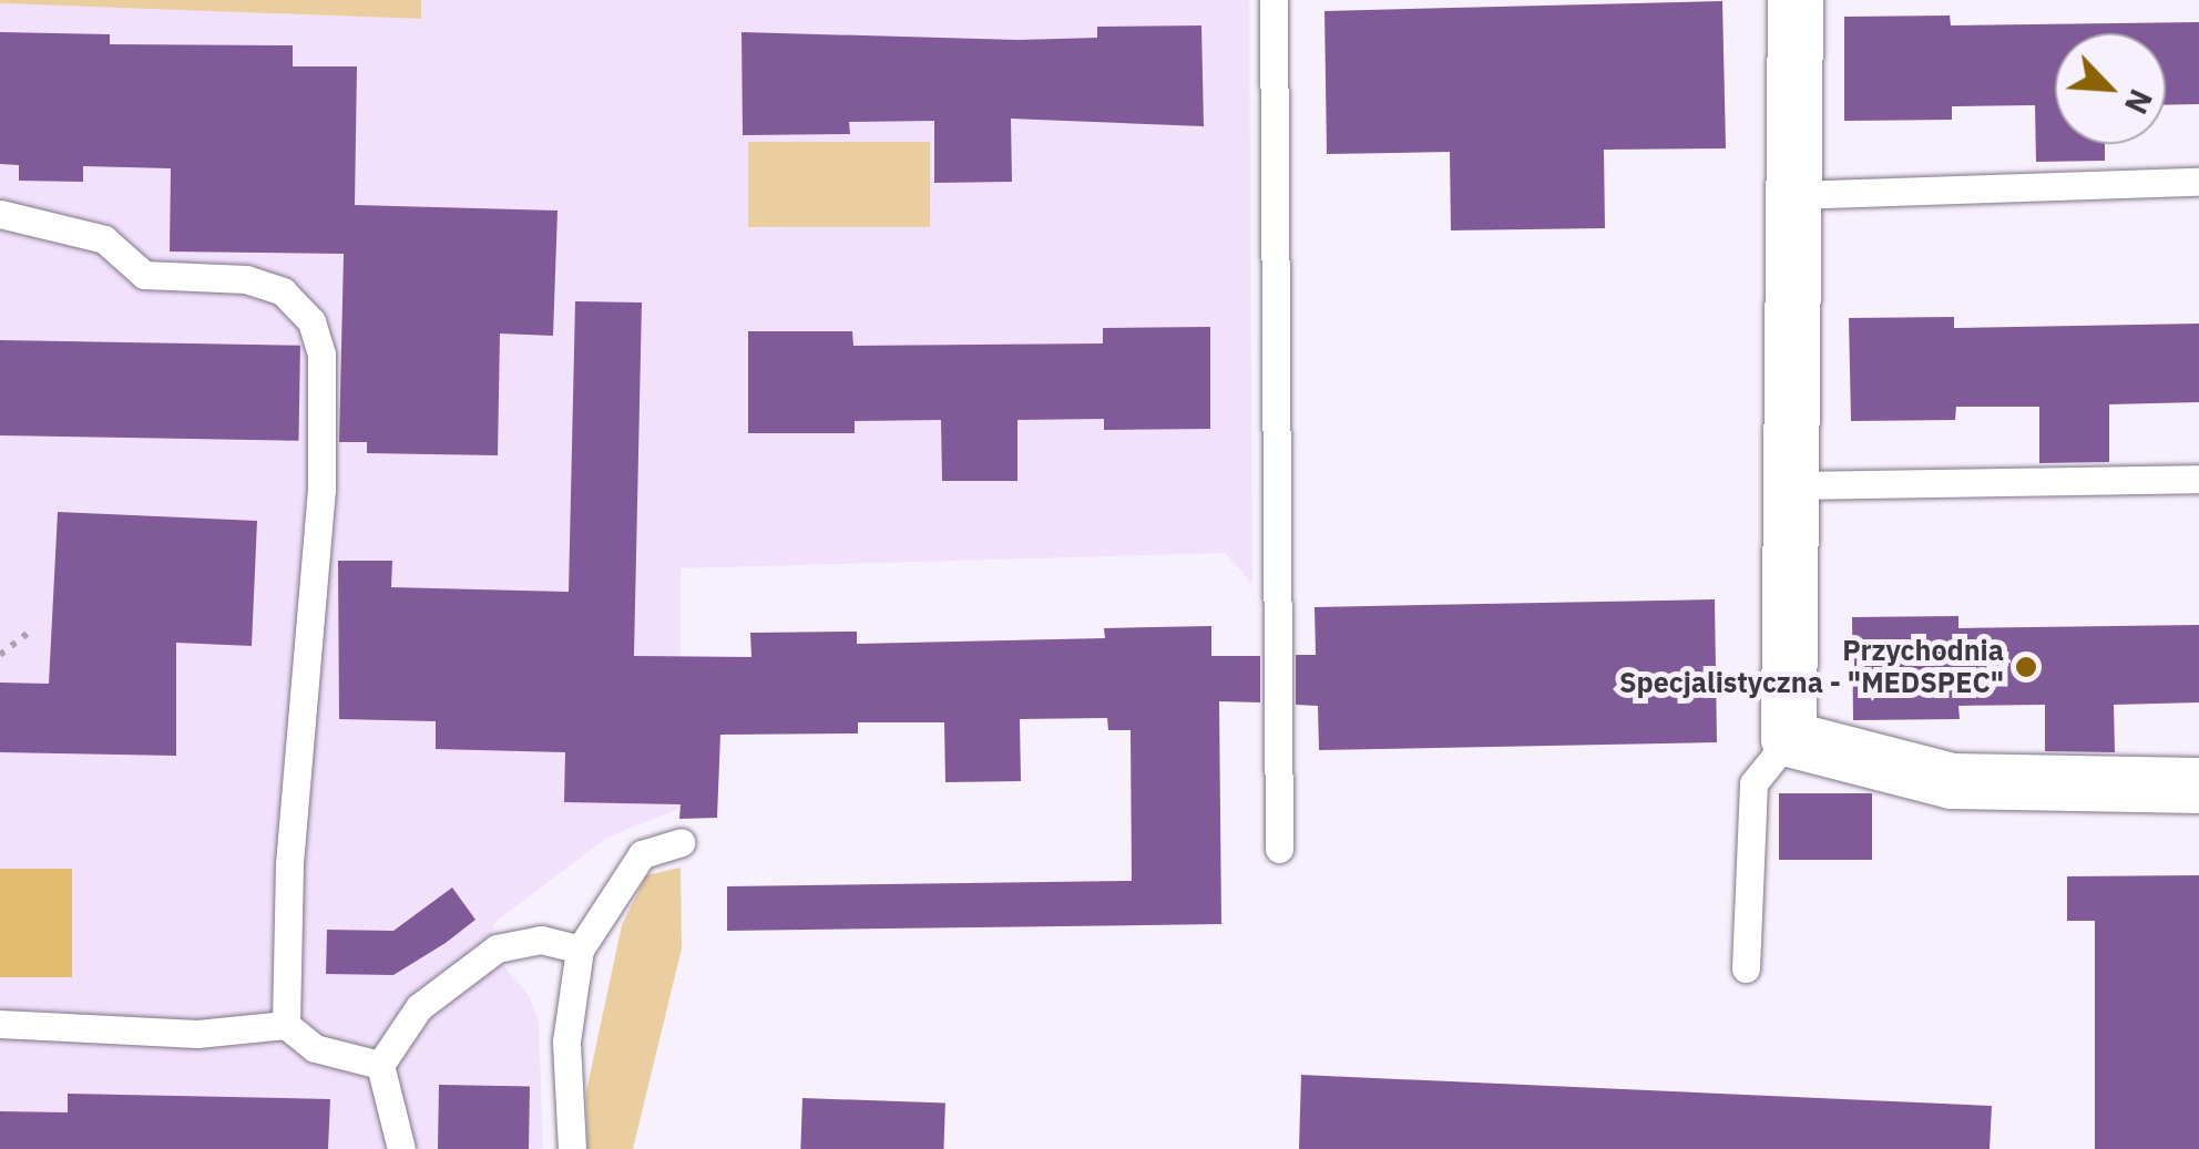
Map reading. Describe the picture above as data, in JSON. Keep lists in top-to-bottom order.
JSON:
{
  "places": ["Przychodnia Specjalistyczna - \"MEDSPEC\""],
  "north": "bottom right"
}
